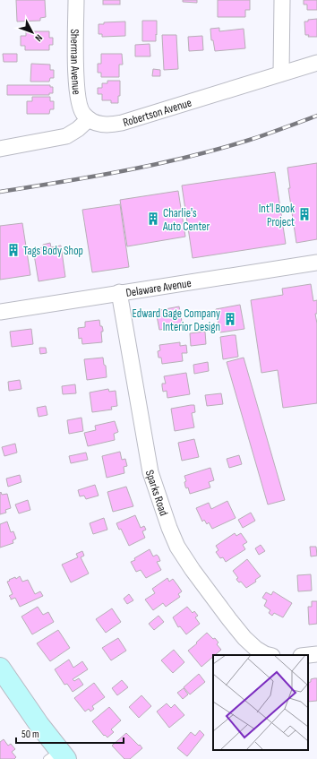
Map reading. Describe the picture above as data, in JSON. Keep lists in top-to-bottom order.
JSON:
{
  "streets": {
    "street": [
      "Sherman Avenue",
      "Robertson Avenue",
      "Delaware Avenue",
      "Sparks Road"
    ]
  },
  "crossings": [
    ["Sherman Avenue", "Robertson Avenue"],
    ["Delaware Avenue", "Sparks Road"]
  ],
  "places": {
    "building": [
      "Int'l Book Project",
      "Charlie's Auto Center",
      "Tags Body Shop",
      "Edward Gage Company Interior Design"
    ]
  },
  "scale_bar": "50 m",
  "north": "bottom right"
}
